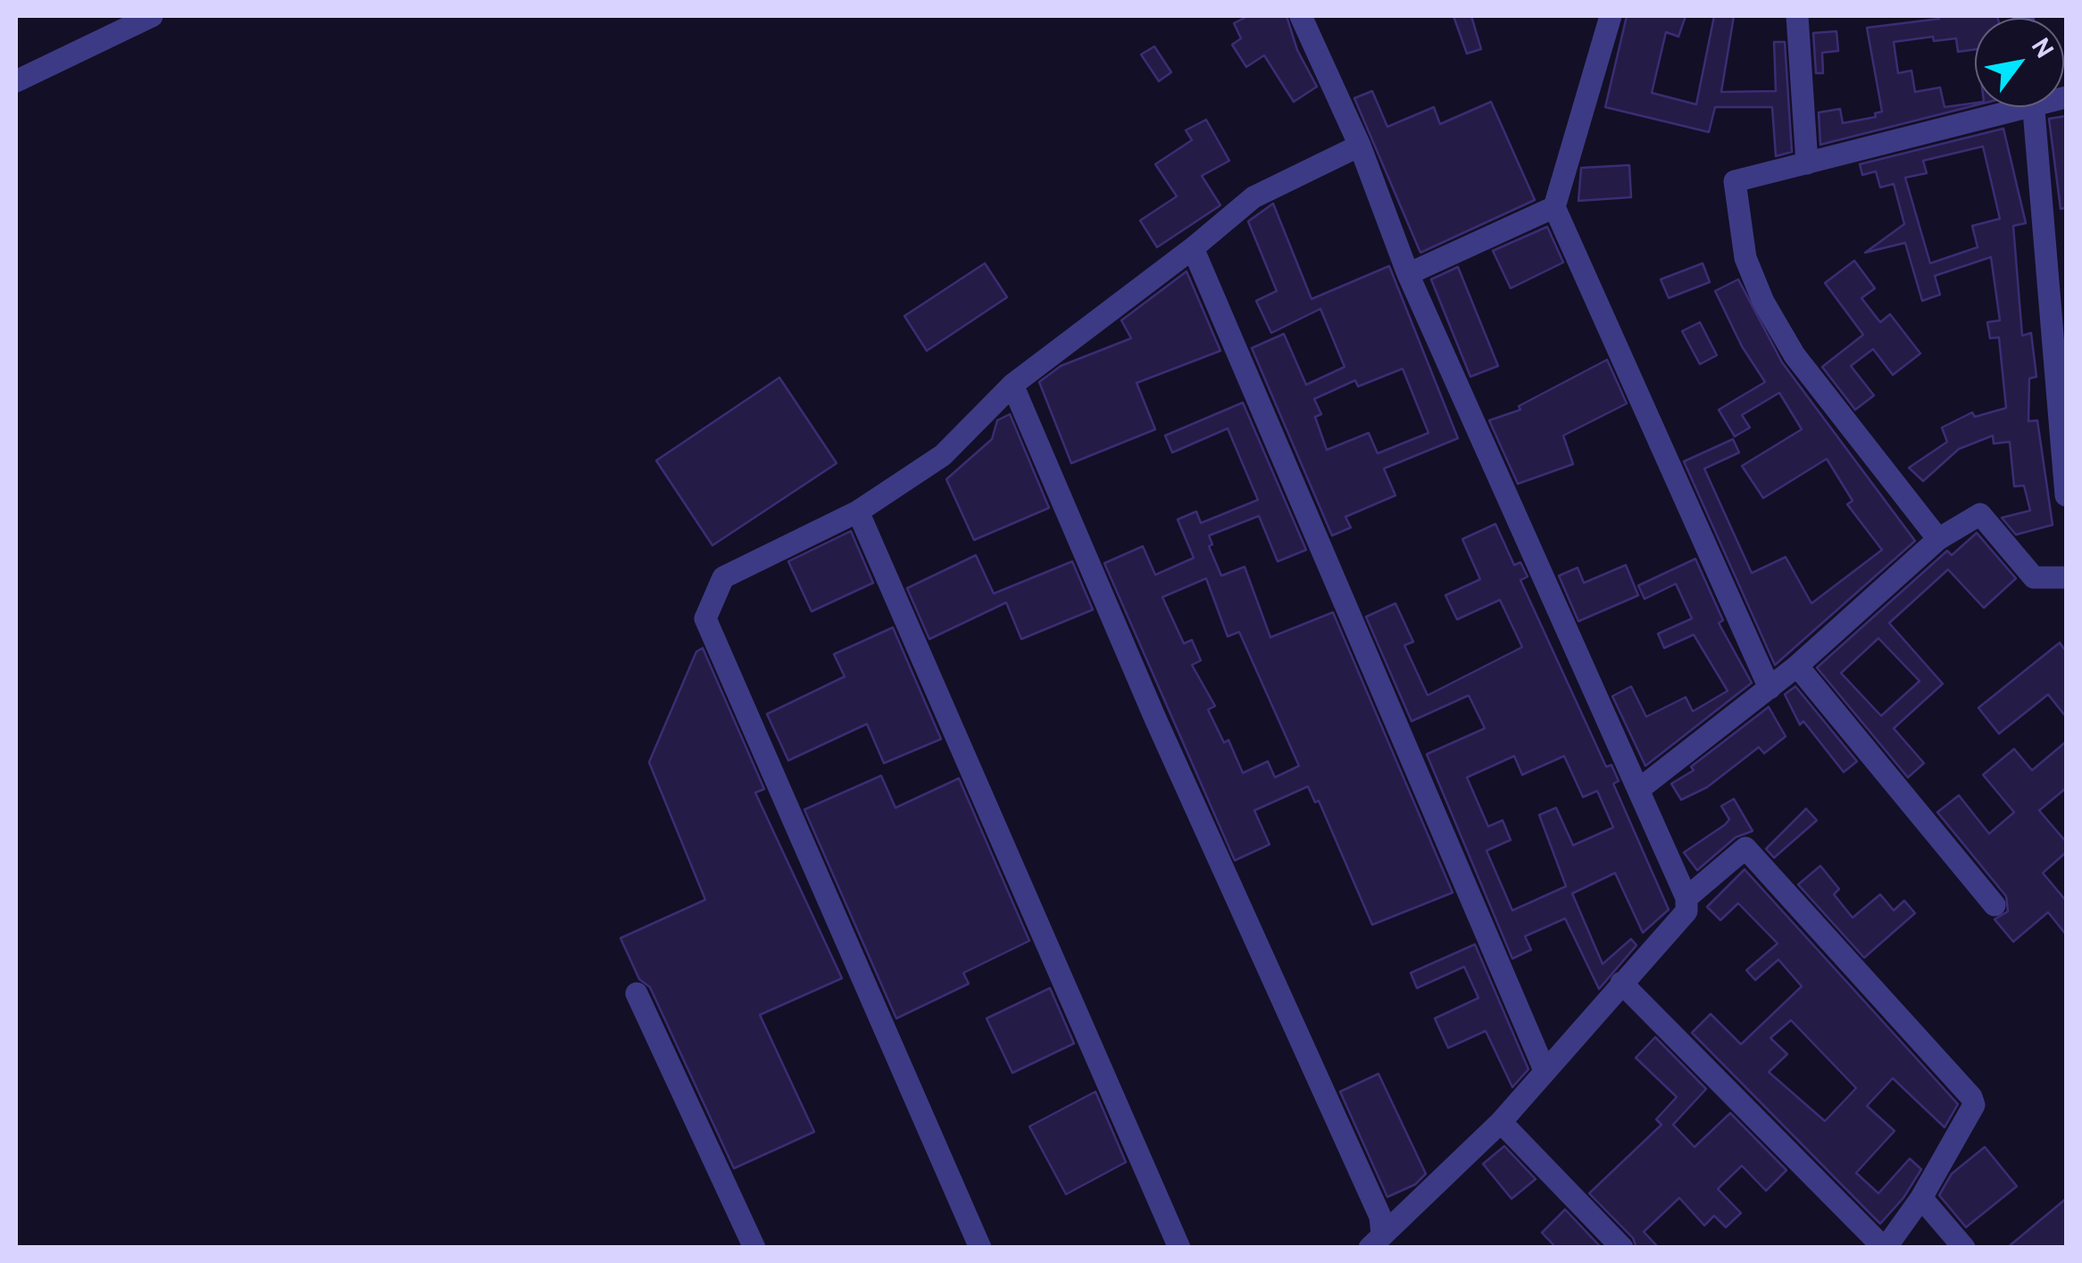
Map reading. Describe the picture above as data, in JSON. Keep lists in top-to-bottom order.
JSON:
{
  "north": "top right"
}
